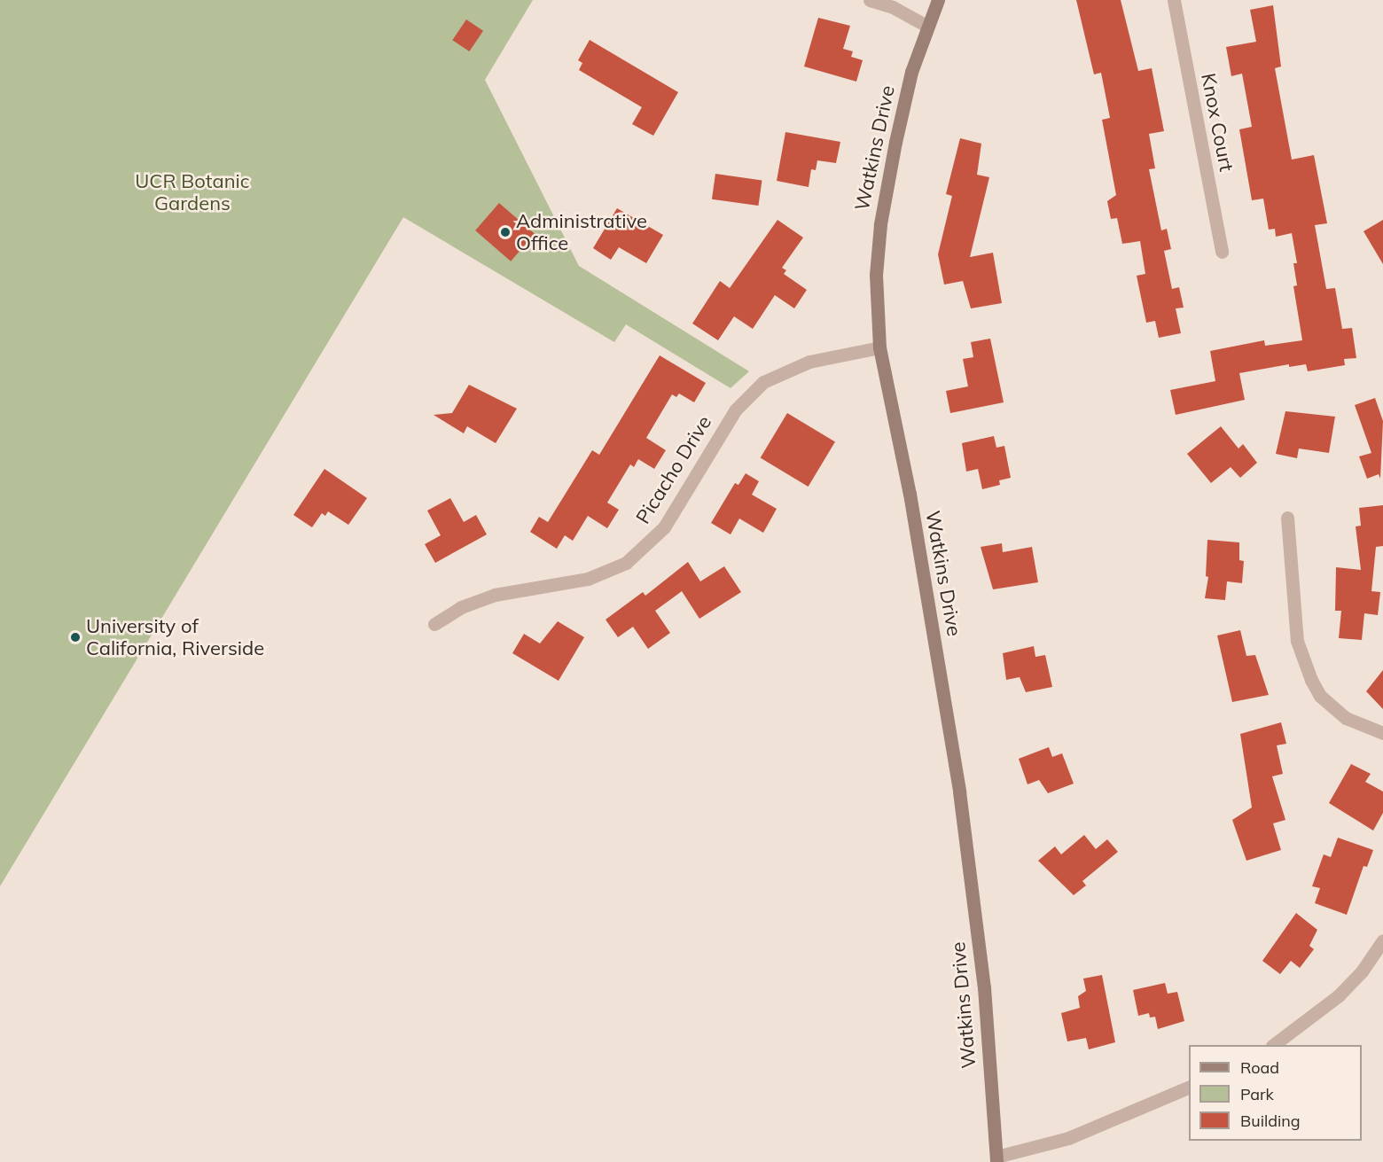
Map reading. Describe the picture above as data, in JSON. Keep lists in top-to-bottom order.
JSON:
{
  "streets": {
    "main road": ["Watkins Drive"],
    "street": ["Knox Court", "Picacho Drive"]
  },
  "crossings": [
    ["Watkins Drive", "Picacho Drive"]
  ],
  "parks": ["UCR Botanic Gardens"],
  "places": ["Administrative Office", "University of California, Riverside"],
  "legend": ["Road", "Park", "Building"]
}
